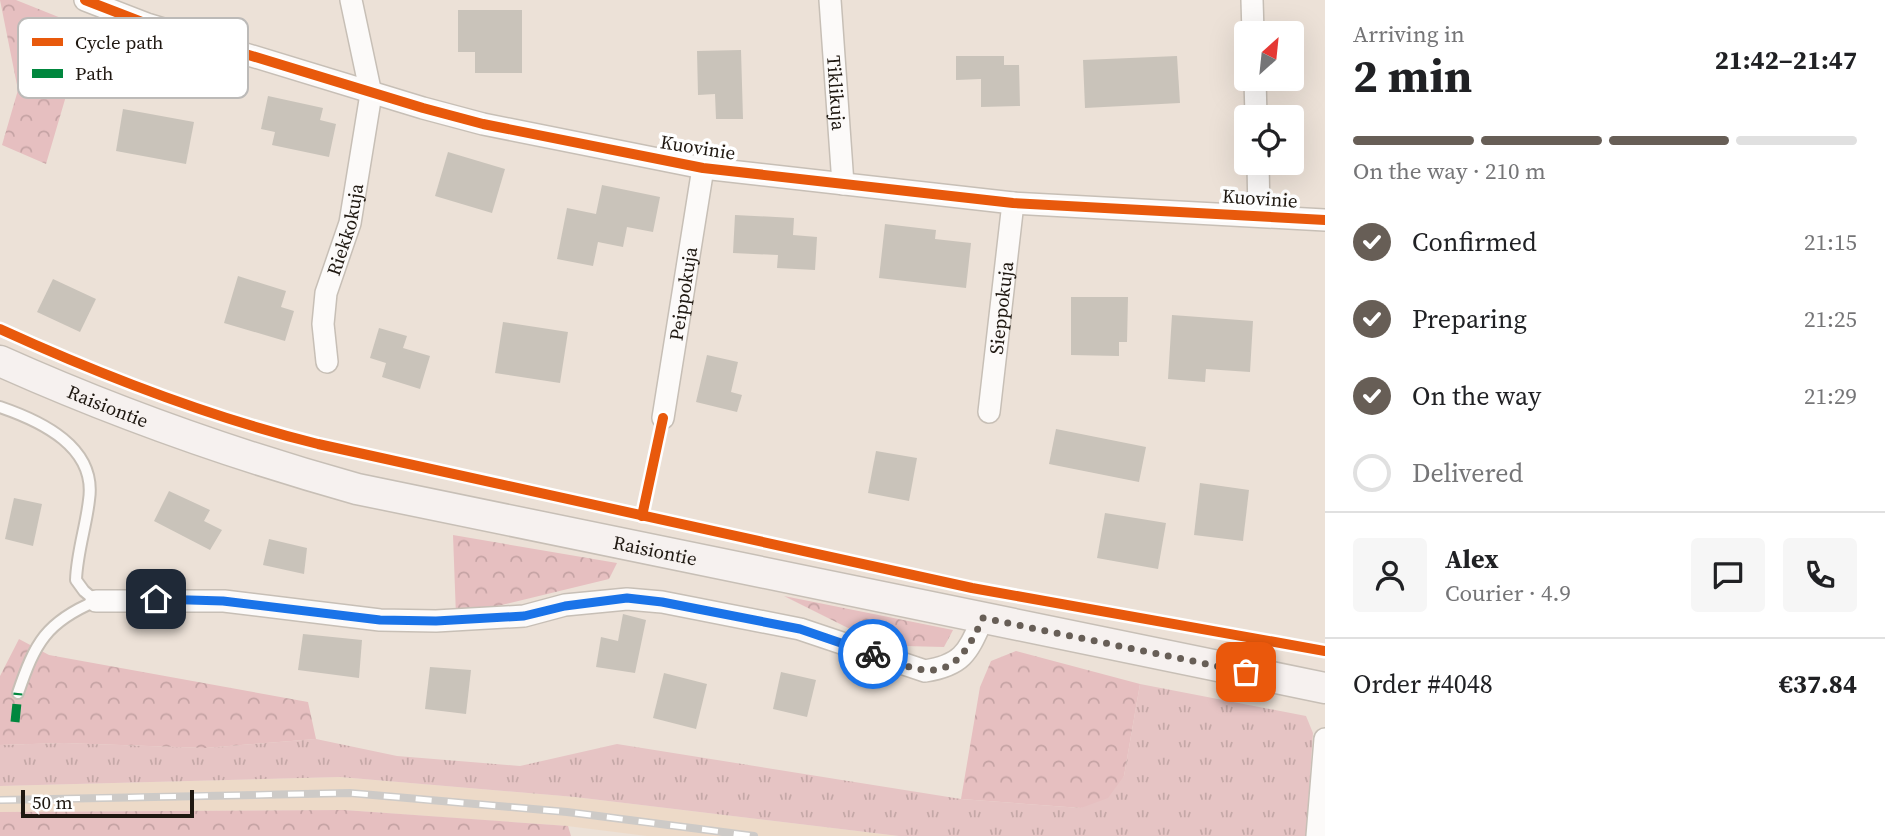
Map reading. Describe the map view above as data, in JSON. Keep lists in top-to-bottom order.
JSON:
{
  "streets": {
    "main road": ["Raisiontie"],
    "street": [
      "Tiklikuja",
      "Kuovinie",
      "Riekkokuja",
      "Peippokuja",
      "Sieppokuja"
    ]
  },
  "crossings": [
    ["Tiklikuja", "Kuovinie"],
    ["Kuovinie", "Riekkokuja"],
    ["Kuovinie", "Peippokuja"],
    ["Kuovinie", "Sieppokuja"]
  ],
  "legend": ["Cycle path", "Path"],
  "scale_bar": "50 m",
  "north": "top right",
  "page": {
    "heading": ["2 min", "Arriving in", "21:42–21:47"],
    "panel": [
      "Alex",
      "Courier · 4.9",
      "Order #4048",
      "€37.84"
    ],
    "bar": "On the way · 210 m",
    "list": [
      ["Confirmed", "21:15"],
      ["Preparing", "21:25"],
      ["On the way", "21:29"],
      "Delivered"
    ],
    "scale": "50 m"
  }
}
